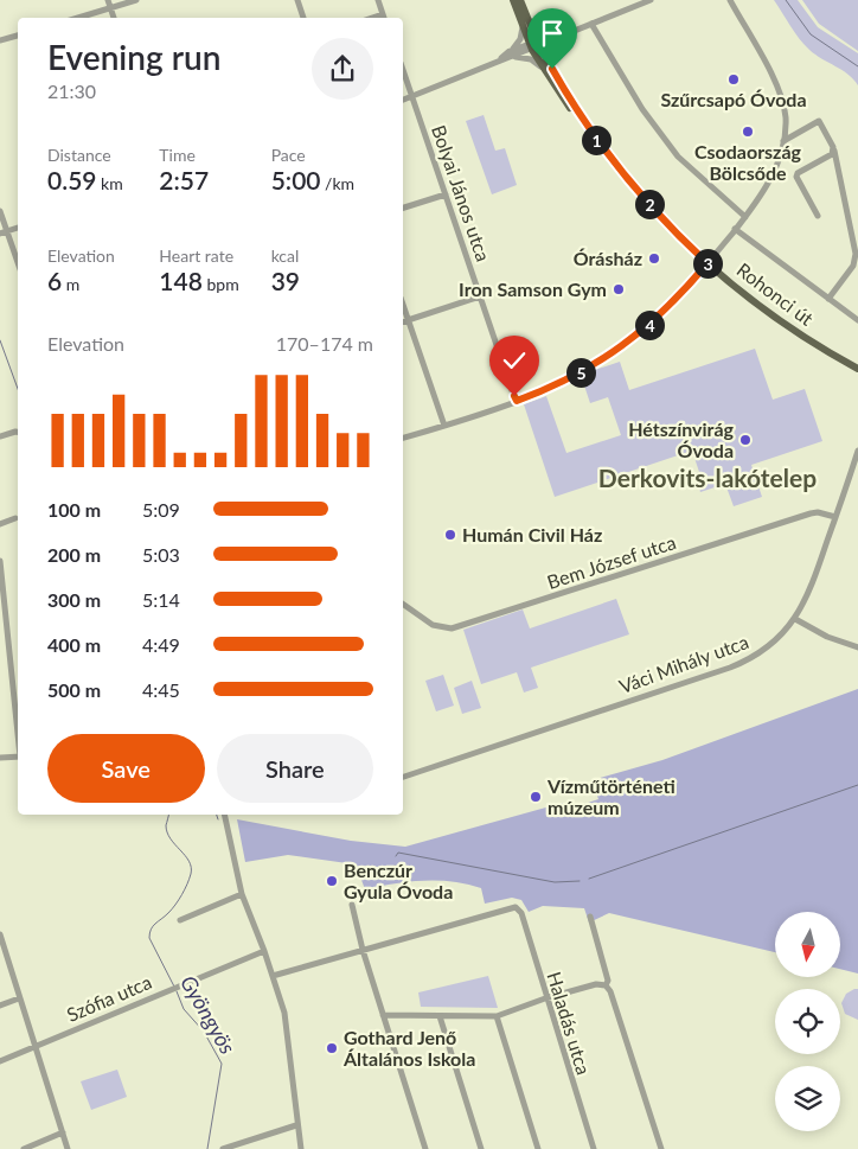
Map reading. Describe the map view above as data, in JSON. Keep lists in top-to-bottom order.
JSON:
{
  "streets": {
    "main road": ["Rohonci út"],
    "street": [
      "Bolyai János utca",
      "Bem József utca",
      "Váci Mihály utca",
      "Szófia utca",
      "Haladás utca"
    ]
  },
  "crossings": [
    ["Bem József utca", "Váci Mihály utca"]
  ],
  "districts": ["Derkovits-lakótelep"],
  "water": ["Gyöngyös"],
  "places": [
    "Szűrcsapó Óvoda",
    "Csodaország Bölcsőde",
    "Órásház",
    "Iron Samson Gym",
    "Hétszínvirág Óvoda",
    "Humán Civil Ház",
    "Vízműtörténeti múzeum",
    "Benczúr Gyula Óvoda",
    "Gothard Jenő Általános Iskola"
  ],
  "north": "bottom",
  "page": {
    "heading": ["Evening run", "21:30"],
    "stats": [
      ["Distance", "0.59 km"],
      ["Time", "2:57"],
      ["Pace", "5:00 /km"],
      ["Elevation", "6 m"],
      ["Heart rate", "148 bpm"],
      ["kcal", "39"]
    ],
    "pins": [
      "1",
      "2",
      "3",
      "4",
      "5"
    ],
    "chart": ["Elevation", "170–174 m"],
    "list": [
      {
        "name": "100 m",
        "note": "5:09"
      },
      {
        "name": "200 m",
        "note": "5:03"
      },
      {
        "name": "300 m",
        "note": "5:14"
      },
      {
        "name": "400 m",
        "note": "4:49"
      },
      {
        "name": "500 m",
        "note": "4:45"
      }
    ],
    "buttons": ["Save", "Share"]
  }
}
